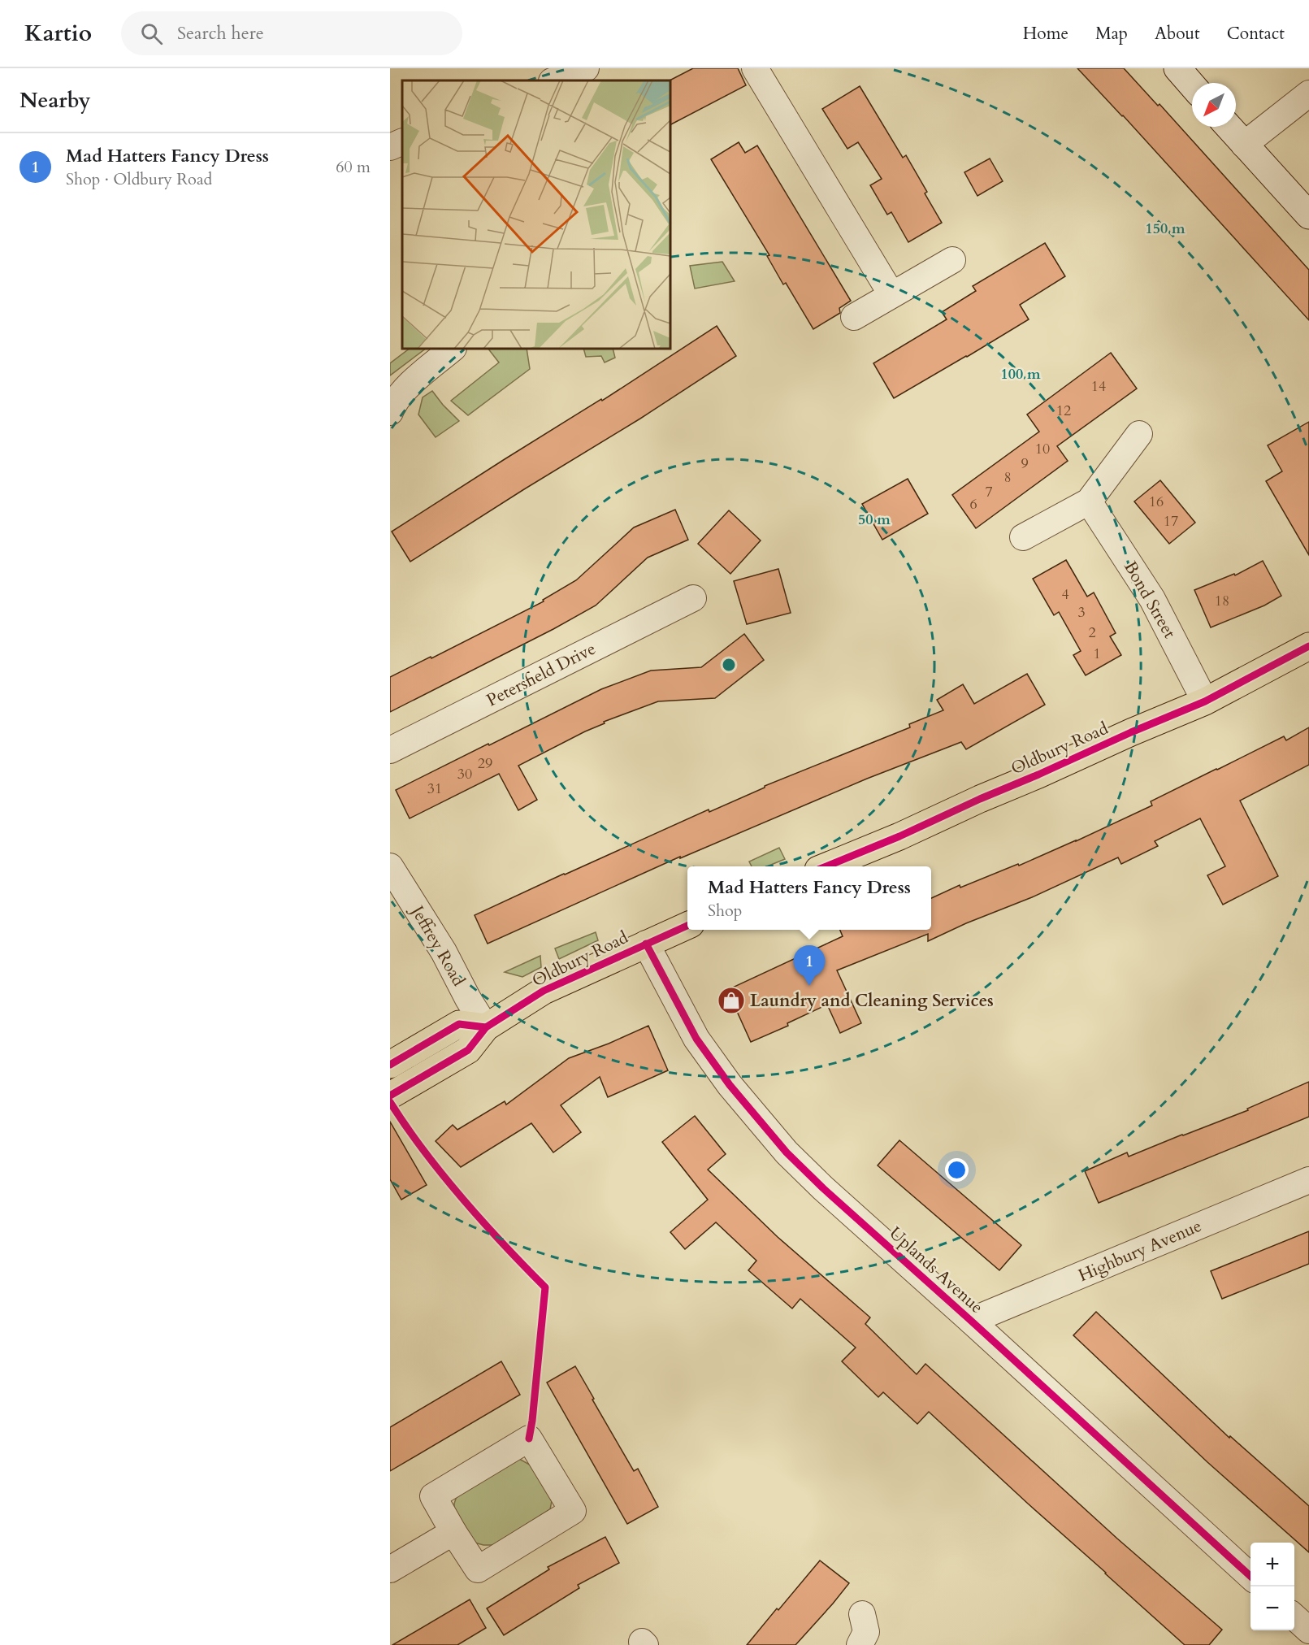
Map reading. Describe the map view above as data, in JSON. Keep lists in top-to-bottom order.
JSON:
{
  "streets": {
    "main road": ["Oldbury Road"],
    "street": [
      "Bond Street",
      "Petersfield Drive",
      "Jeffrey Road",
      "Highbury Avenue",
      "Uplands Avenue"
    ]
  },
  "crossings": [
    ["Bond Street", "Oldbury Road"],
    ["Oldbury Road", "Jeffrey Road"],
    ["Oldbury Road", "Uplands Avenue"],
    ["Highbury Avenue", "Uplands Avenue"]
  ],
  "places": {
    "shop": ["Laundry and Cleaning Services"]
  },
  "house_numbers": [
    "14",
    "12",
    "10",
    "9",
    "8",
    "7",
    "16",
    "6",
    "17",
    "4",
    "18",
    "3",
    "2",
    "1",
    "29",
    "30",
    "31"
  ],
  "north": "bottom left",
  "page": {
    "header": "Kartio",
    "search": "Search here",
    "nav": [
      "Home",
      "Map",
      "About",
      "Contact"
    ],
    "heading": "Nearby",
    "list": [
      {
        "mark": "1",
        "name": "Mad Hatters Fancy Dress",
        "note": "Shop · Oldbury Road",
        "value": "60 m"
      }
    ],
    "popup": ["Mad Hatters Fancy Dress", "Shop"],
    "pins": "1",
    "map_buttons": ["+", "−"]
  },
  "rings": ["150 m", "100 m", "50 m"]
}
